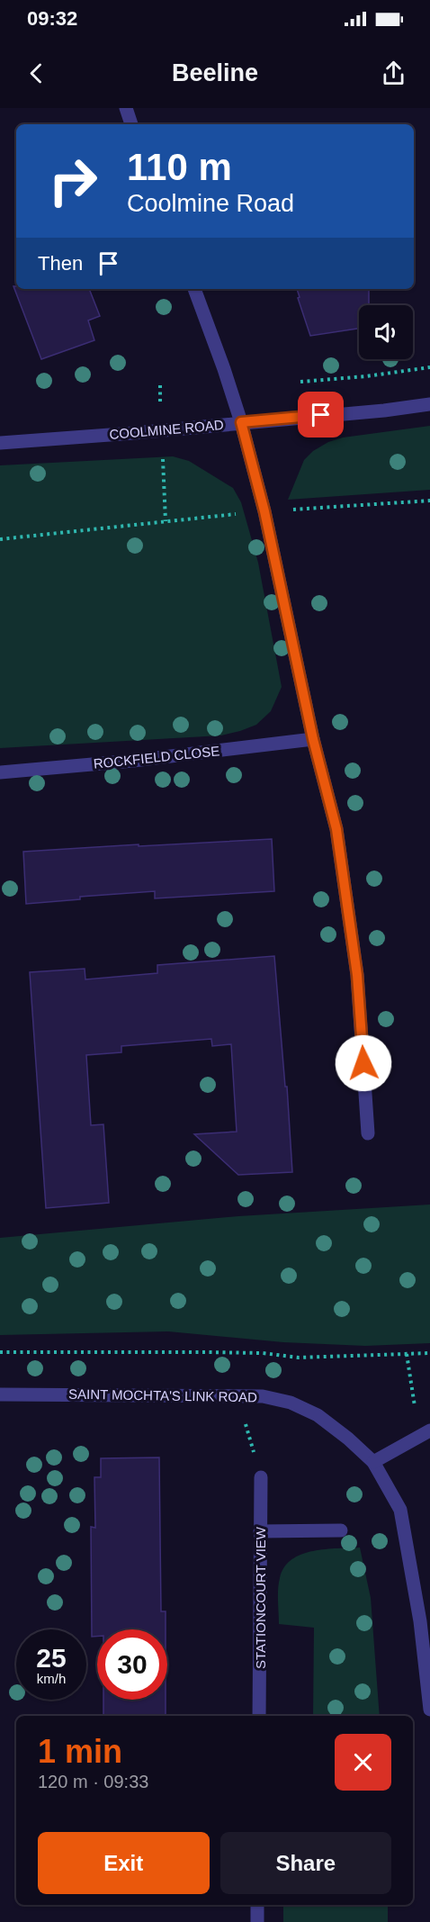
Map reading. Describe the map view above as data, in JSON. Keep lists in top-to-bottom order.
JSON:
{
  "streets": {
    "street": [
      "COOLMINE ROAD",
      "ROCKFIELD CLOSE",
      "SAINT MOCHTA'S LINK ROAD",
      "STATIONCOURT VIEW"
    ]
  },
  "page": {
    "status": "09:32",
    "header": "Beeline",
    "turn": ["110 m", "Coolmine Road"],
    "then": "Then",
    "speed": "25 km/h",
    "limit": "30",
    "heading": ["1 min", "120 m · 09:33"],
    "buttons": ["Exit", "Share"]
  }
}
